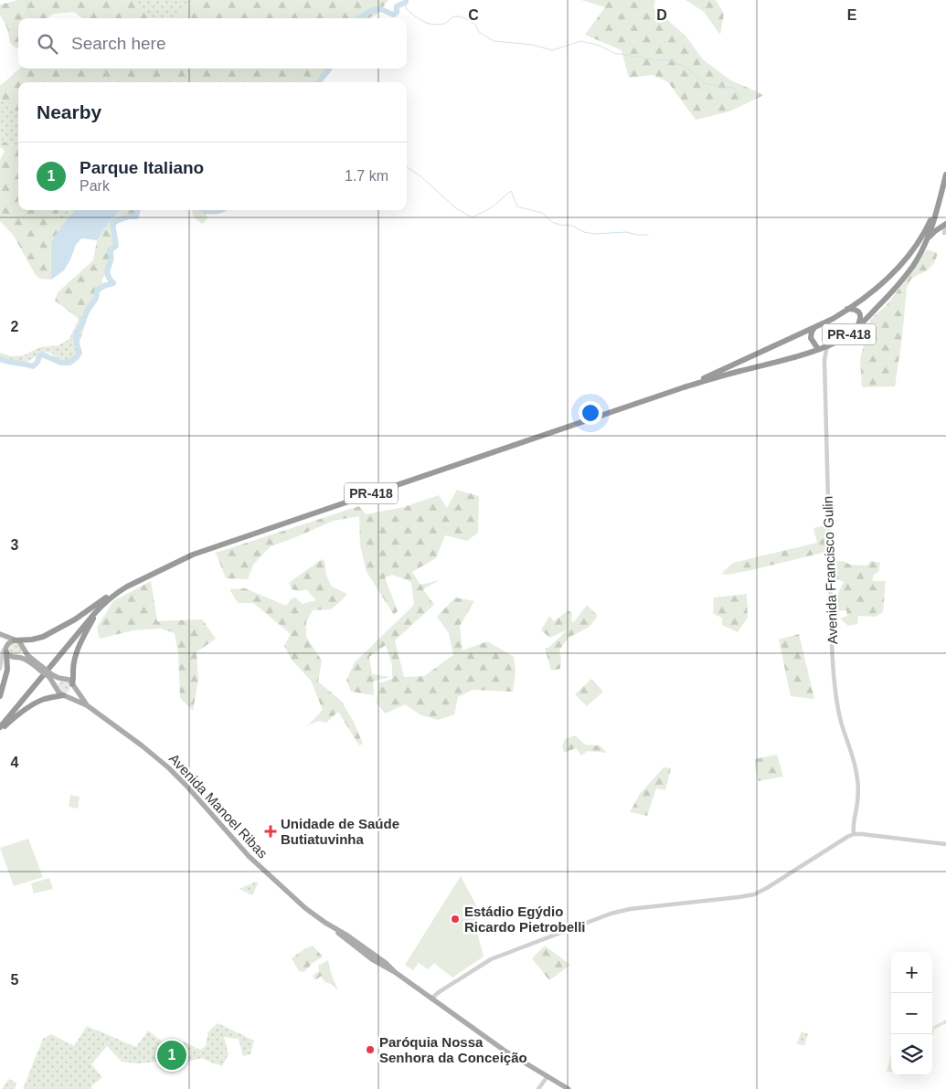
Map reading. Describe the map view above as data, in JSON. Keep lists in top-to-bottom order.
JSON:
{
  "streets": {
    "highway": ["PR-418"],
    "main road": ["Avenida Manoel Ribas"],
    "street": ["Avenida Francisco Gulin"]
  },
  "crossings": [
    ["PR-418", "Avenida Francisco Gulin"]
  ],
  "places": {
    "health": ["Unidade de Saúde Butiatuvinha"],
    "other": ["Estádio Egýdio Ricardo Pietrobelli", "Paróquia Nossa Senhora da Conceição"]
  },
  "page": {
    "search": "Search here",
    "heading": "Nearby",
    "list": [
      {
        "mark": "1",
        "name": "Parque Italiano",
        "note": "Park",
        "value": "1.7 km"
      }
    ],
    "map_buttons": ["+", "−"],
    "pins": "1"
  },
  "grid": {
    "columns": ["C", "D", "E"],
    "rows": [
      "2",
      "3",
      "4",
      "5"
    ]
  }
}
